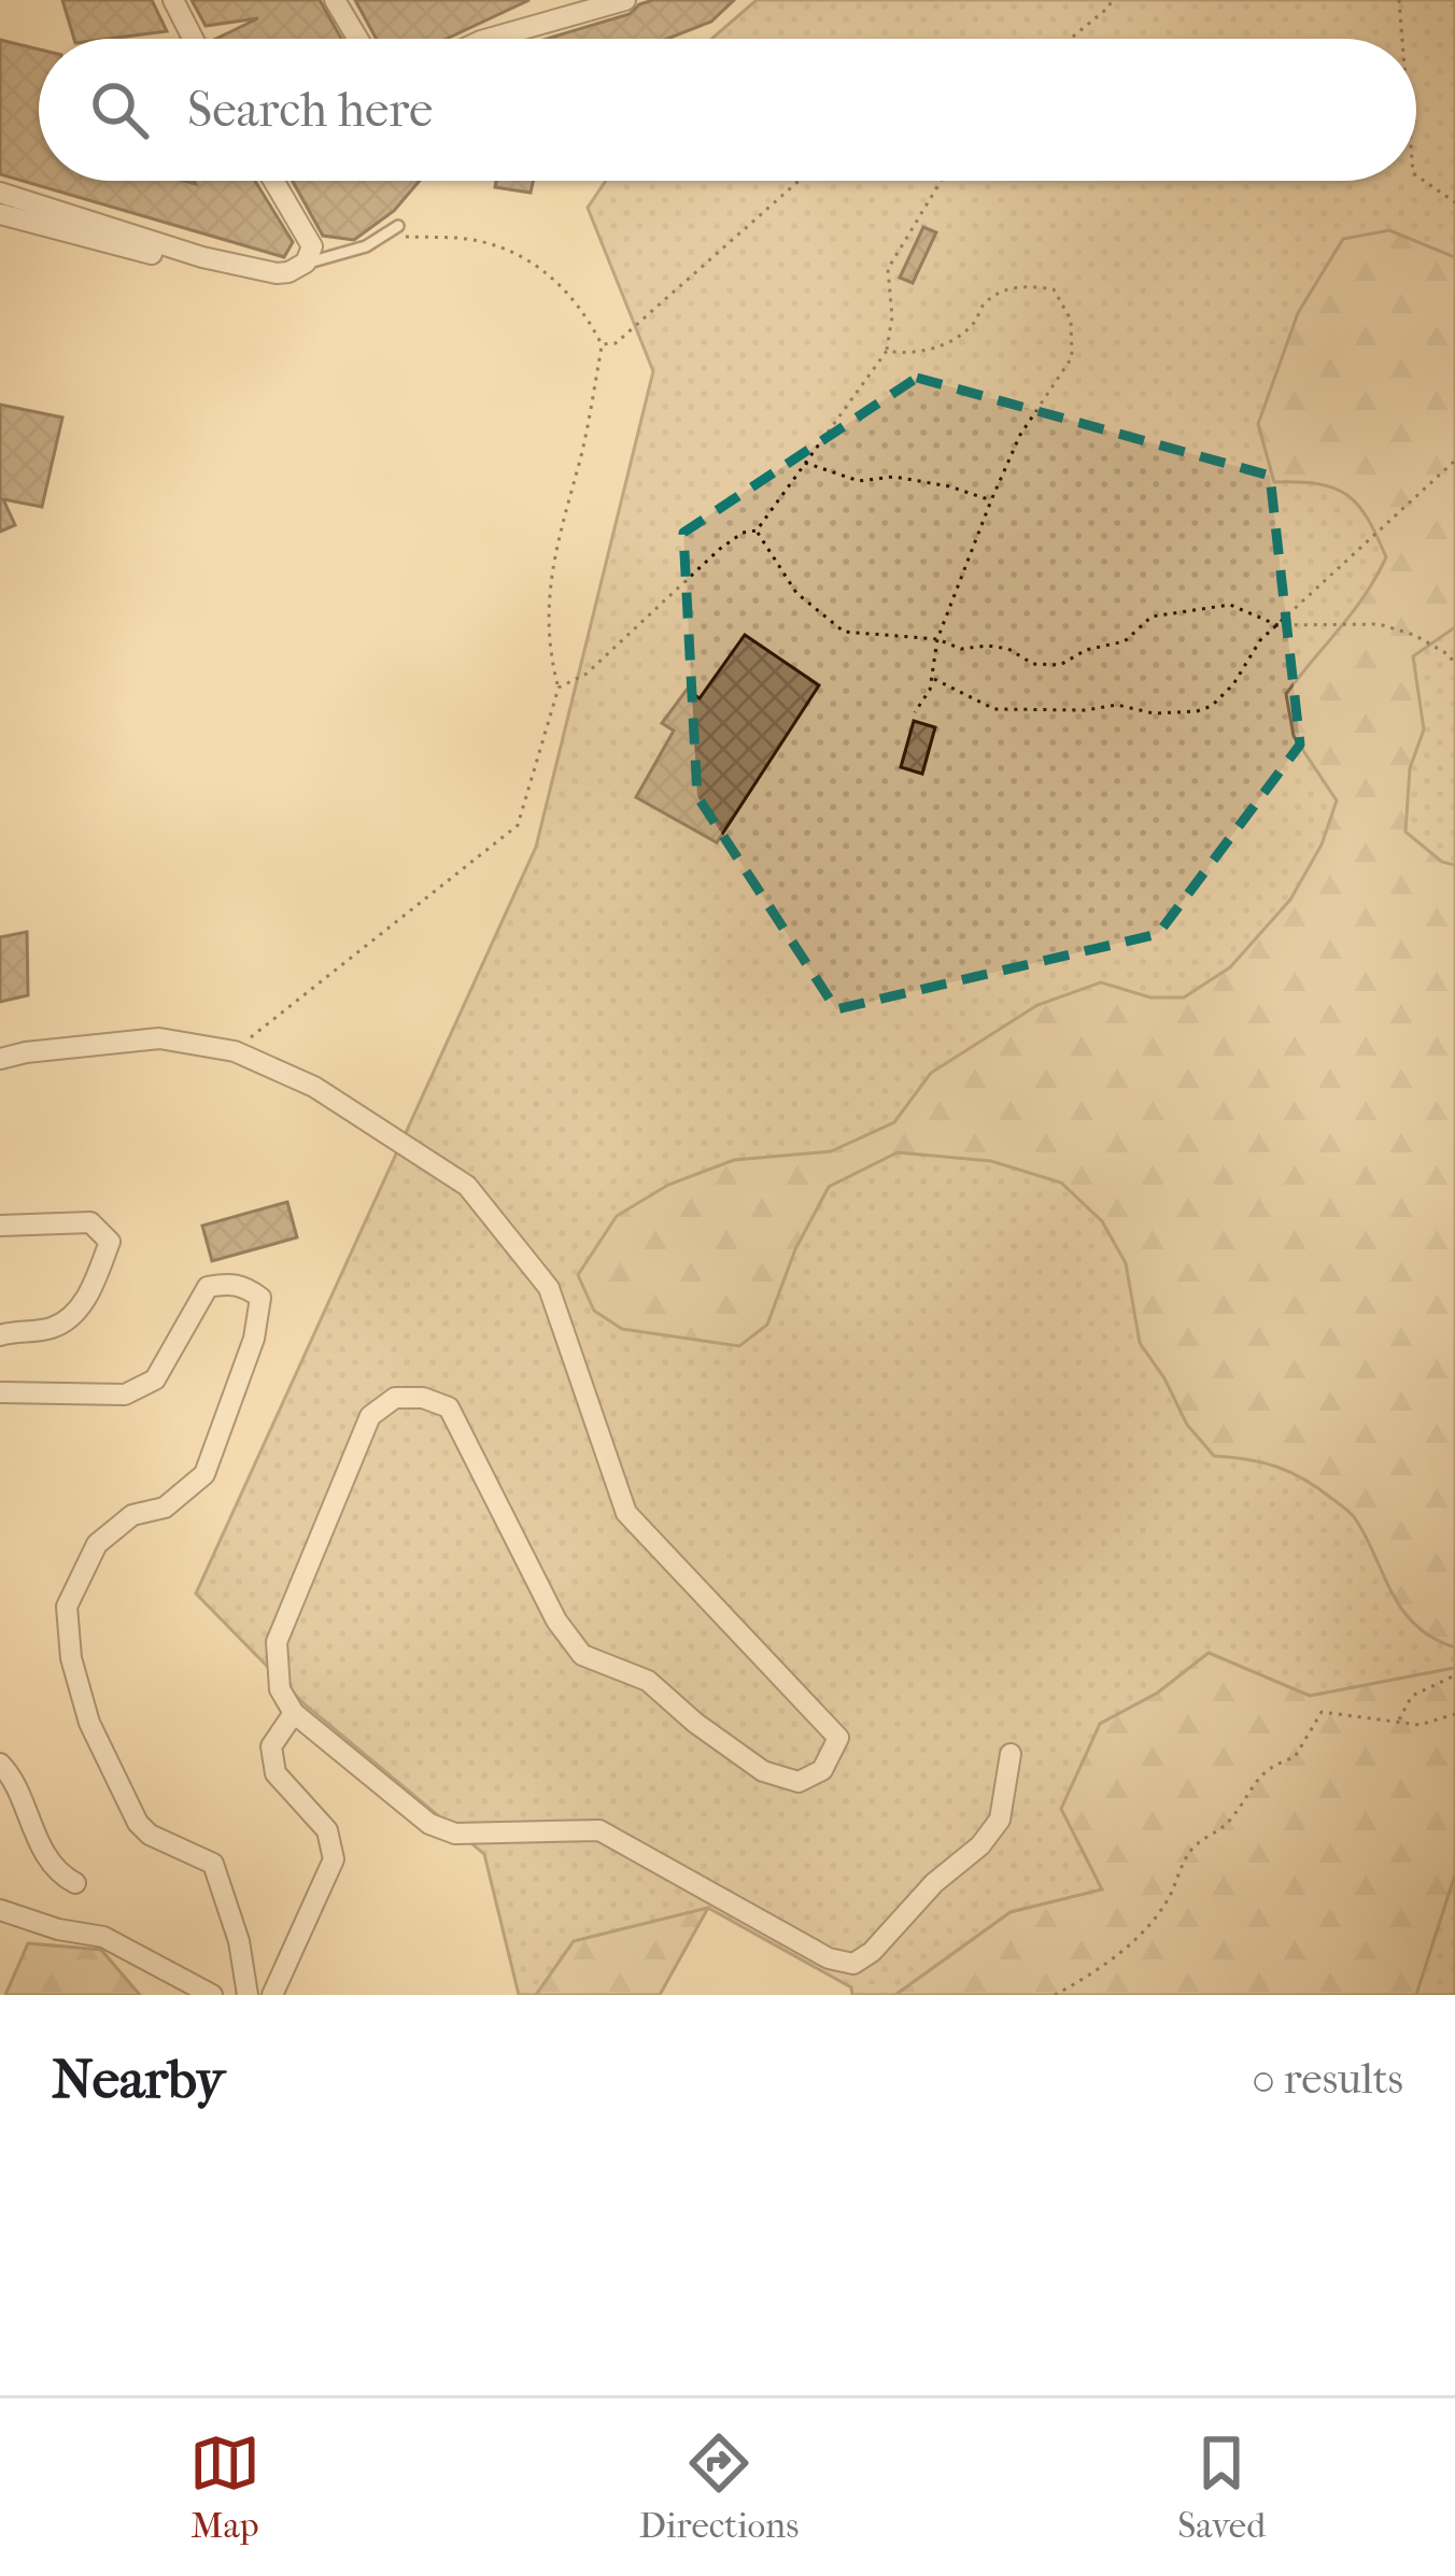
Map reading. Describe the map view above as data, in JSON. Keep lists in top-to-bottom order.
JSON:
{
  "page": {
    "search": "Search here",
    "heading": ["Nearby", "0 results"],
    "nav": ["Map", "Directions", "Saved"]
  }
}
